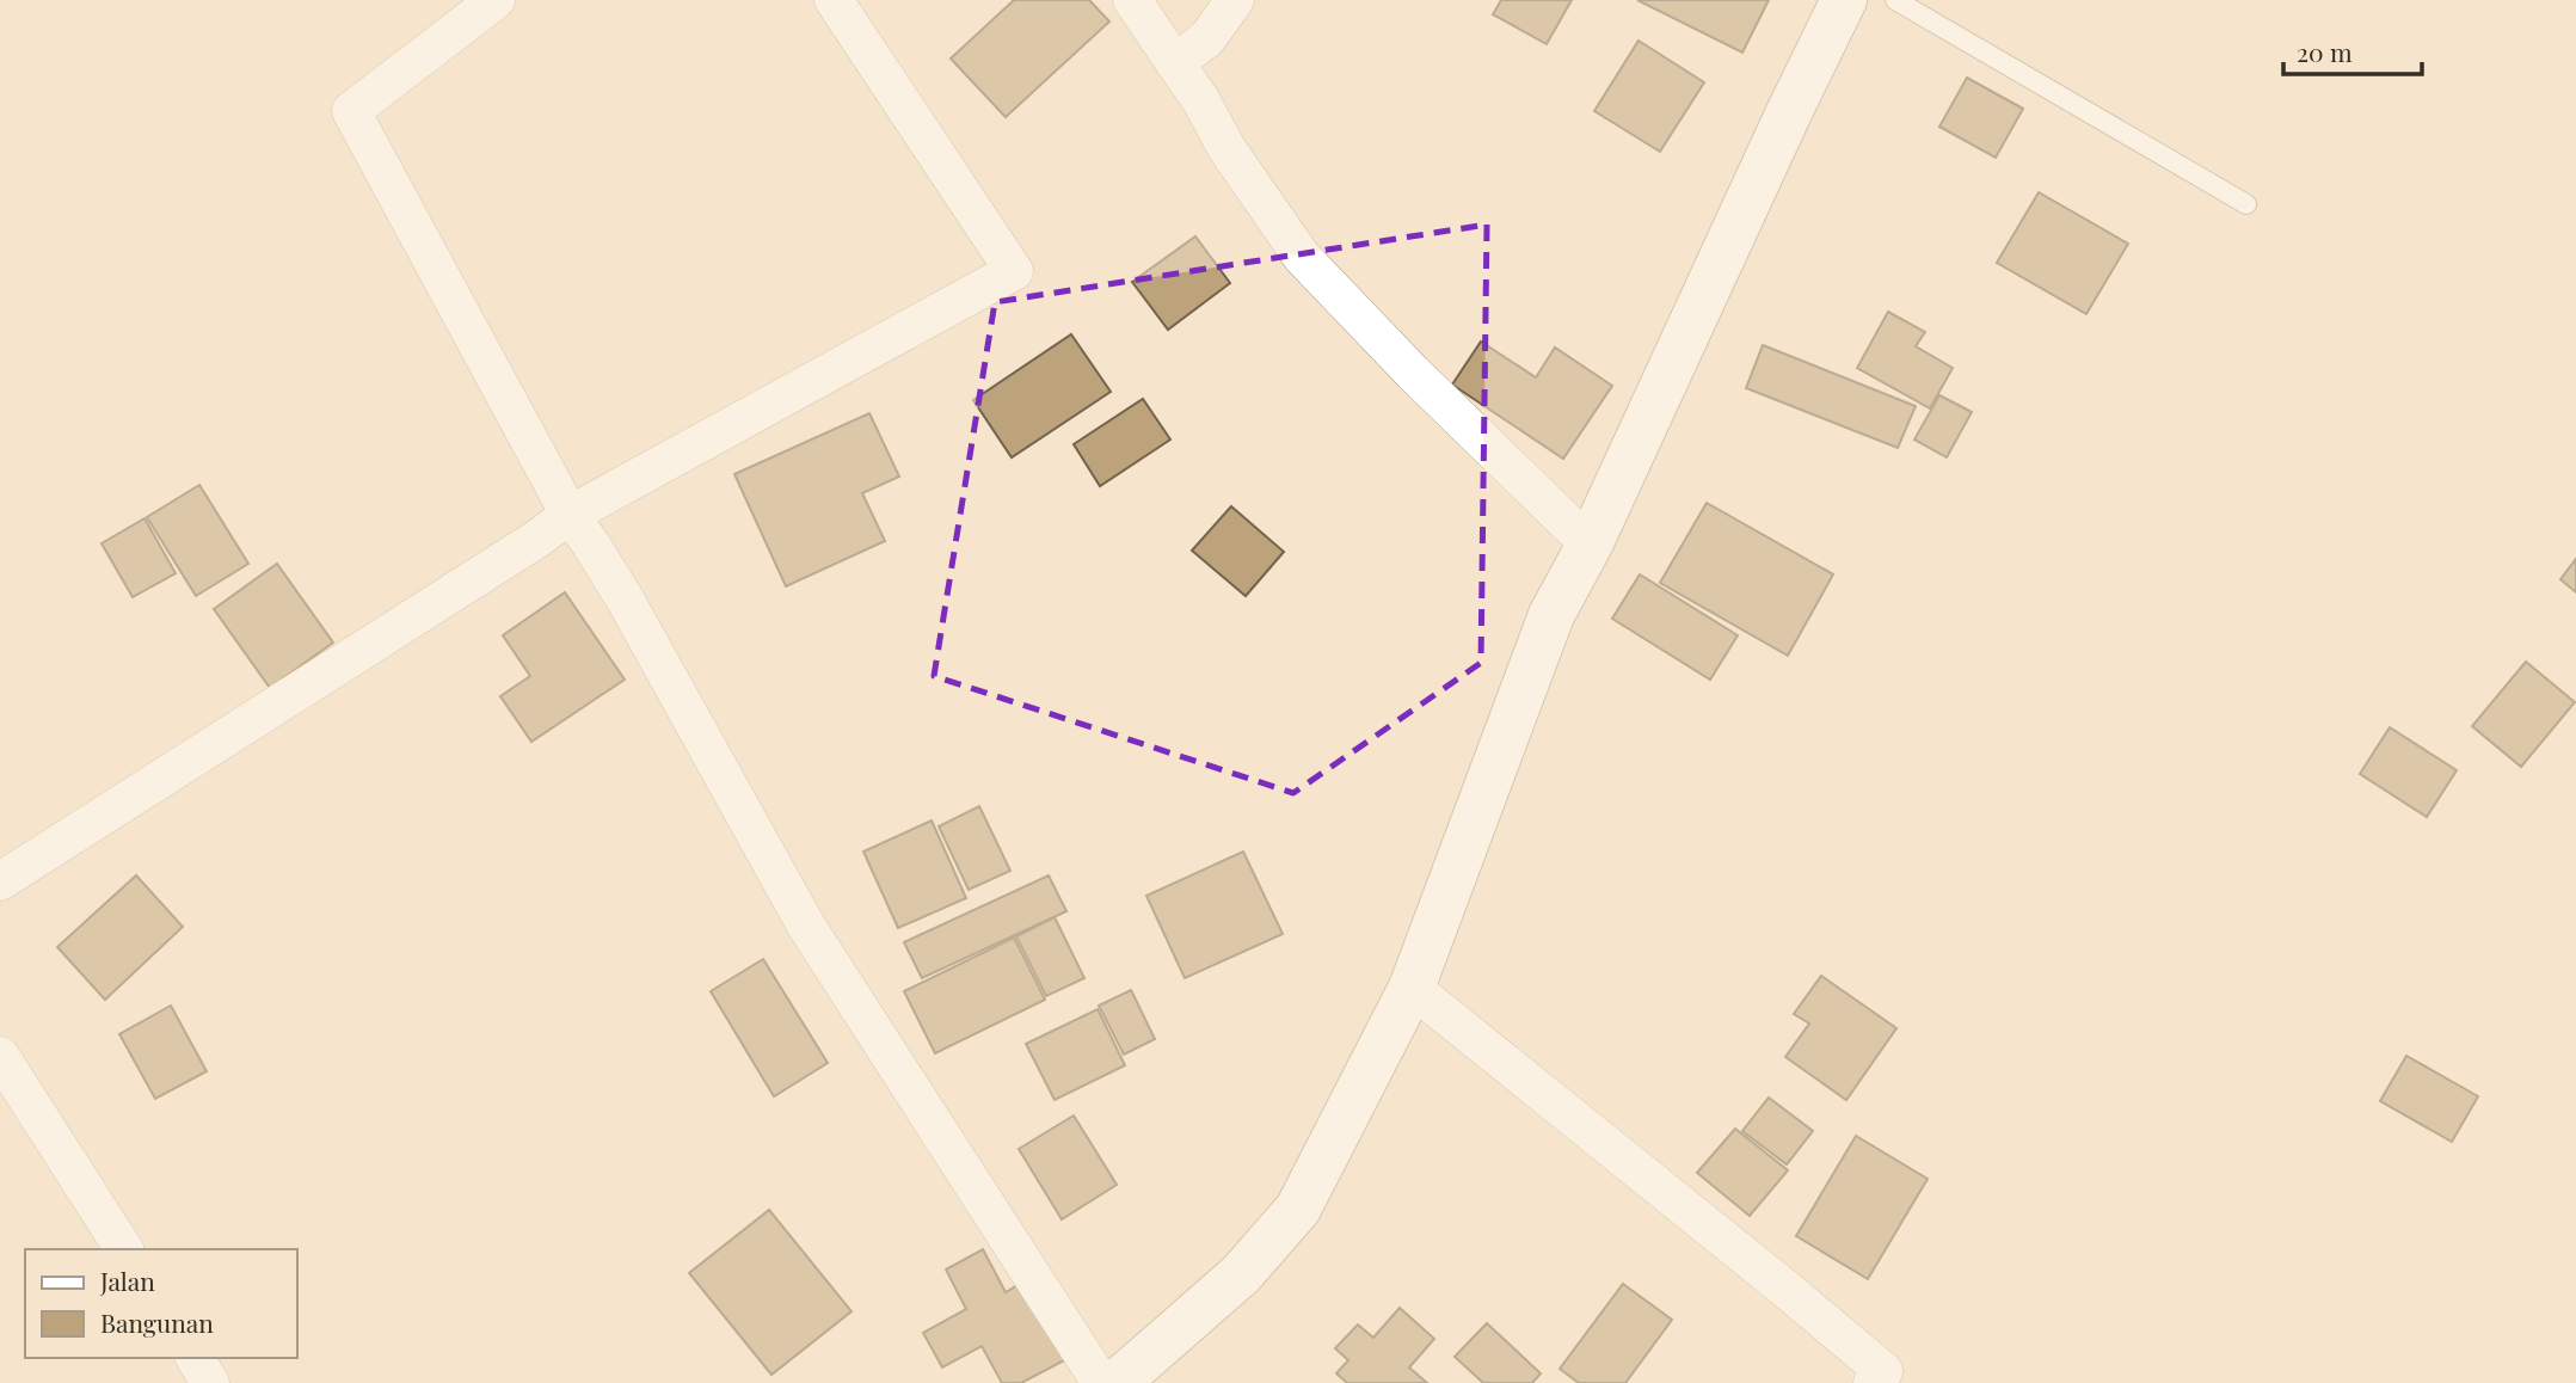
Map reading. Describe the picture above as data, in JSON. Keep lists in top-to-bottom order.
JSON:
{
  "legend": ["Jalan", "Bangunan"],
  "scale_bar": "20 m"
}
